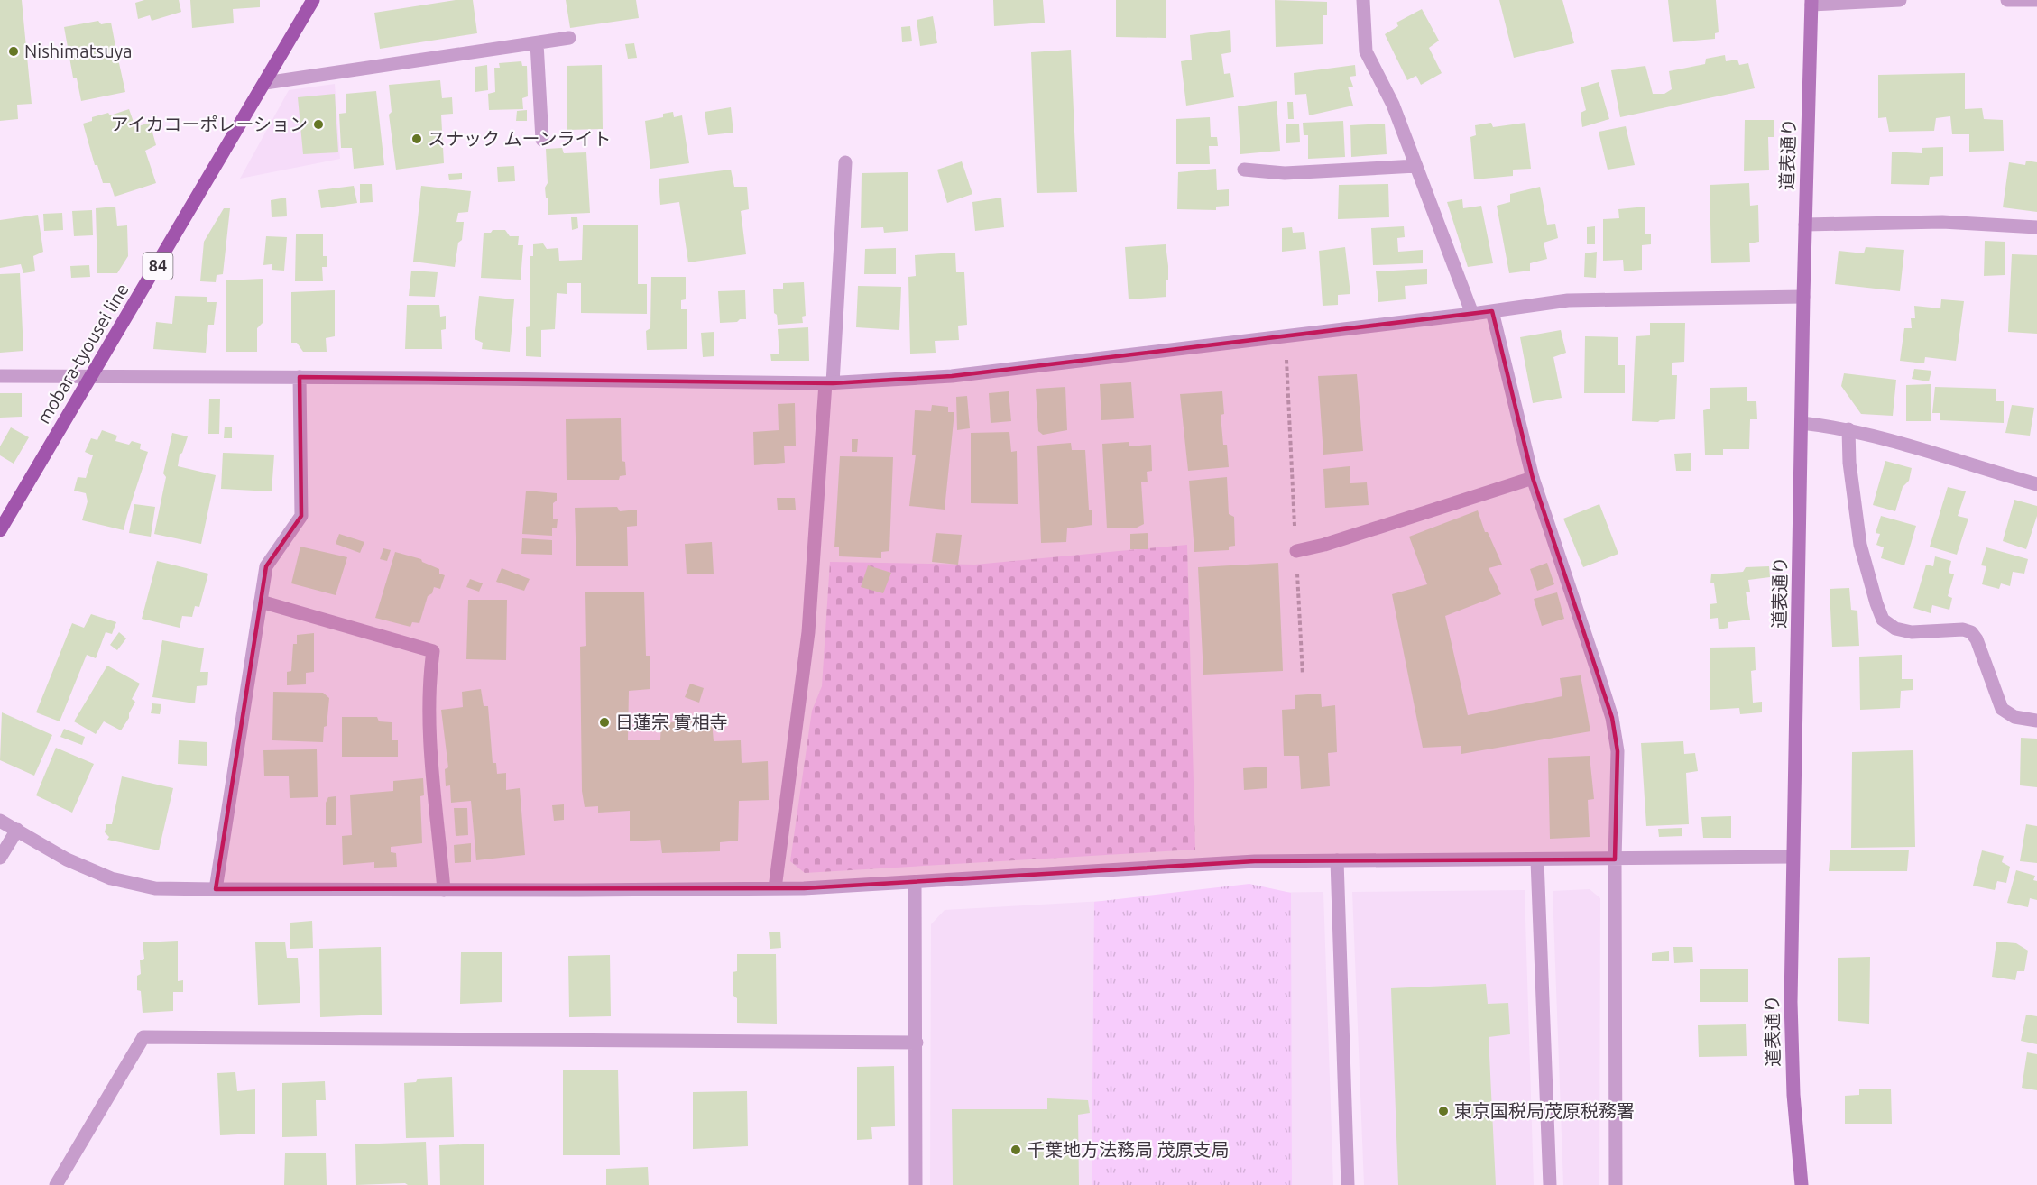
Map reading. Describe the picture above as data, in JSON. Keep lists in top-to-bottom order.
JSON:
{
  "streets": {
    "main road": ["84", "mobara-tyousei line"],
    "street": ["道表通り"]
  },
  "places": [
    "Nishimatsuya",
    "アイカコーポレーション",
    "スナック ムーンライト",
    "日蓮宗 實相寺",
    "東京国税局茂原税務署",
    "千葉地方法務局 茂原支局"
  ]
}
